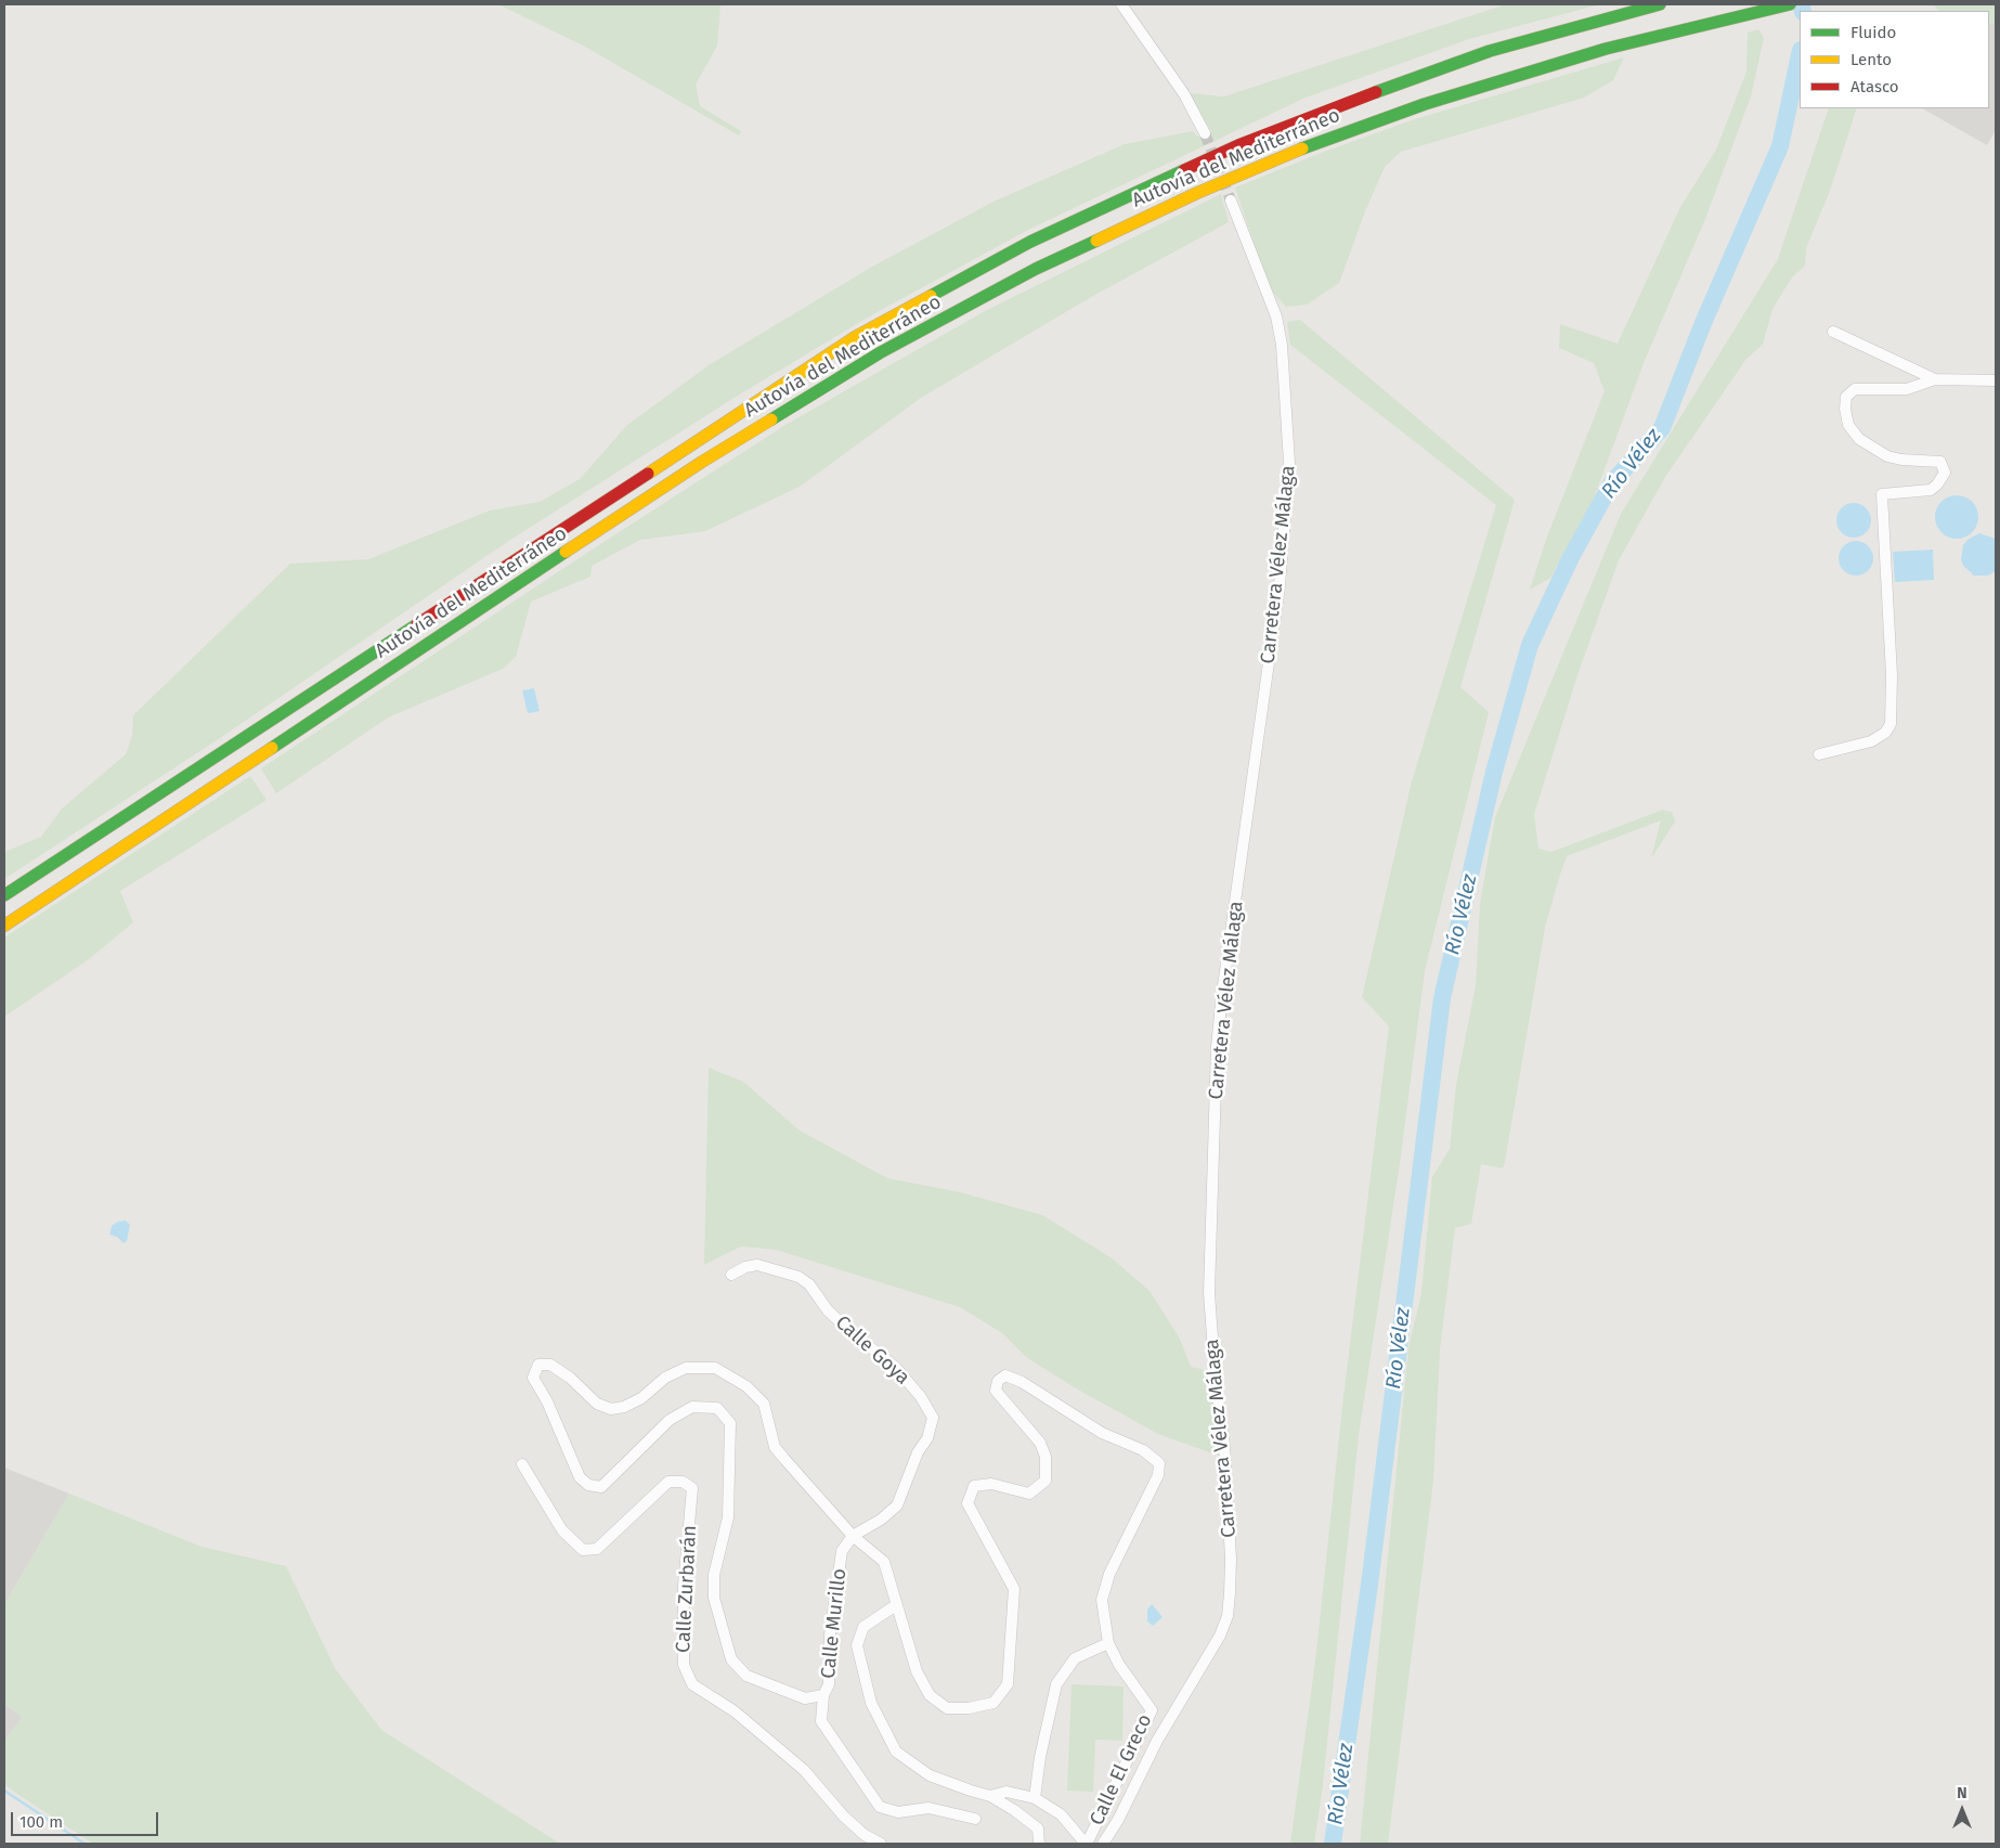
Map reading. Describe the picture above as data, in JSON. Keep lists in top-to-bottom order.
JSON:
{
  "streets": {
    "highway": ["Autovía del Mediterráneo"],
    "street": [
      "Carretera Vélez Málaga",
      "Calle Goya",
      "Calle Zurbarán",
      "Calle Murillo",
      "Calle El Greco"
    ]
  },
  "crossings": [
    ["Calle Goya", "Calle Murillo"]
  ],
  "water": ["Río Vélez"],
  "legend": ["Fluido", "Lento", "Atasco"],
  "scale_bar": "100 m",
  "north": "top"
}
